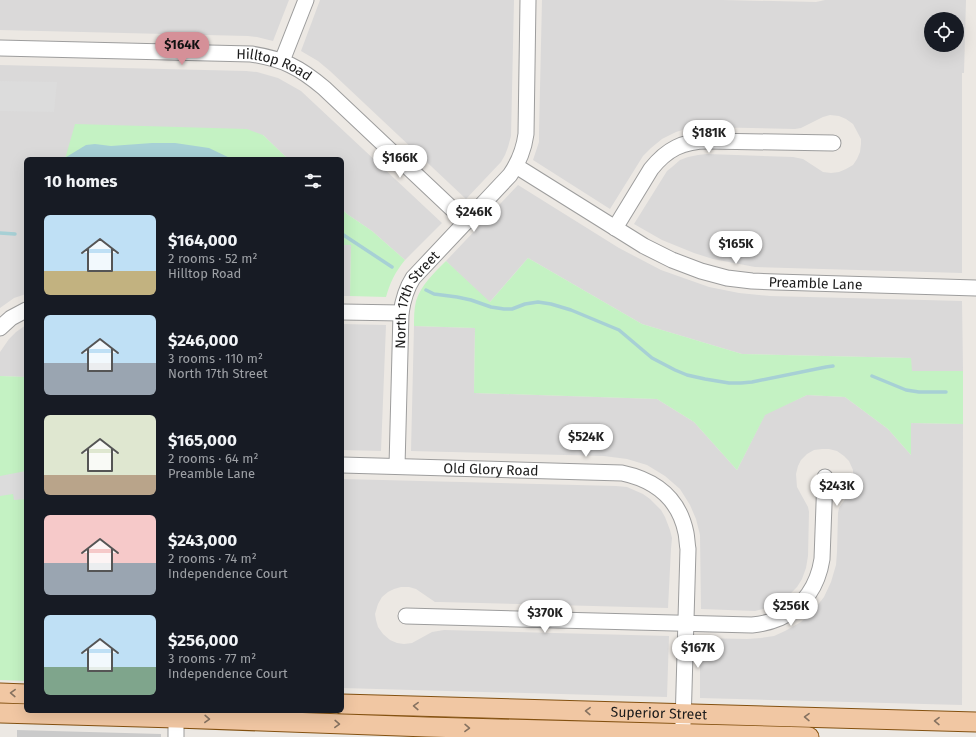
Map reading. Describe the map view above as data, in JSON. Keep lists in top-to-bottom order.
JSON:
{
  "streets": {
    "main road": ["Superior Street"],
    "street": [
      "Hilltop Road",
      "Preamble Lane",
      "North 17th Street",
      "Old Glory Road"
    ]
  },
  "crossings": [
    ["Hilltop Road", "North 17th Street"],
    ["Preamble Lane", "North 17th Street"],
    ["North 17th Street", "Old Glory Road"],
    ["Old Glory Road", "Superior Street"]
  ],
  "page": {
    "price": [
      "$164K",
      "$181K",
      "$166K",
      "$246K",
      "$165K",
      "$524K",
      "$243K",
      "$256K",
      "$370K",
      "$167K"
    ],
    "heading": "10 homes",
    "list": [
      {
        "name": "$164,000",
        "note": "2 rooms · 52 m² · Hilltop Road"
      },
      {
        "name": "$246,000",
        "note": "3 rooms · 110 m² · North 17th Street"
      },
      {
        "name": "$165,000",
        "note": "2 rooms · 64 m² · Preamble Lane"
      },
      {
        "name": "$243,000",
        "note": "2 rooms · 74 m² · Independence Court"
      },
      {
        "name": "$256,000",
        "note": "3 rooms · 77 m² · Independence Court"
      }
    ]
  }
}
